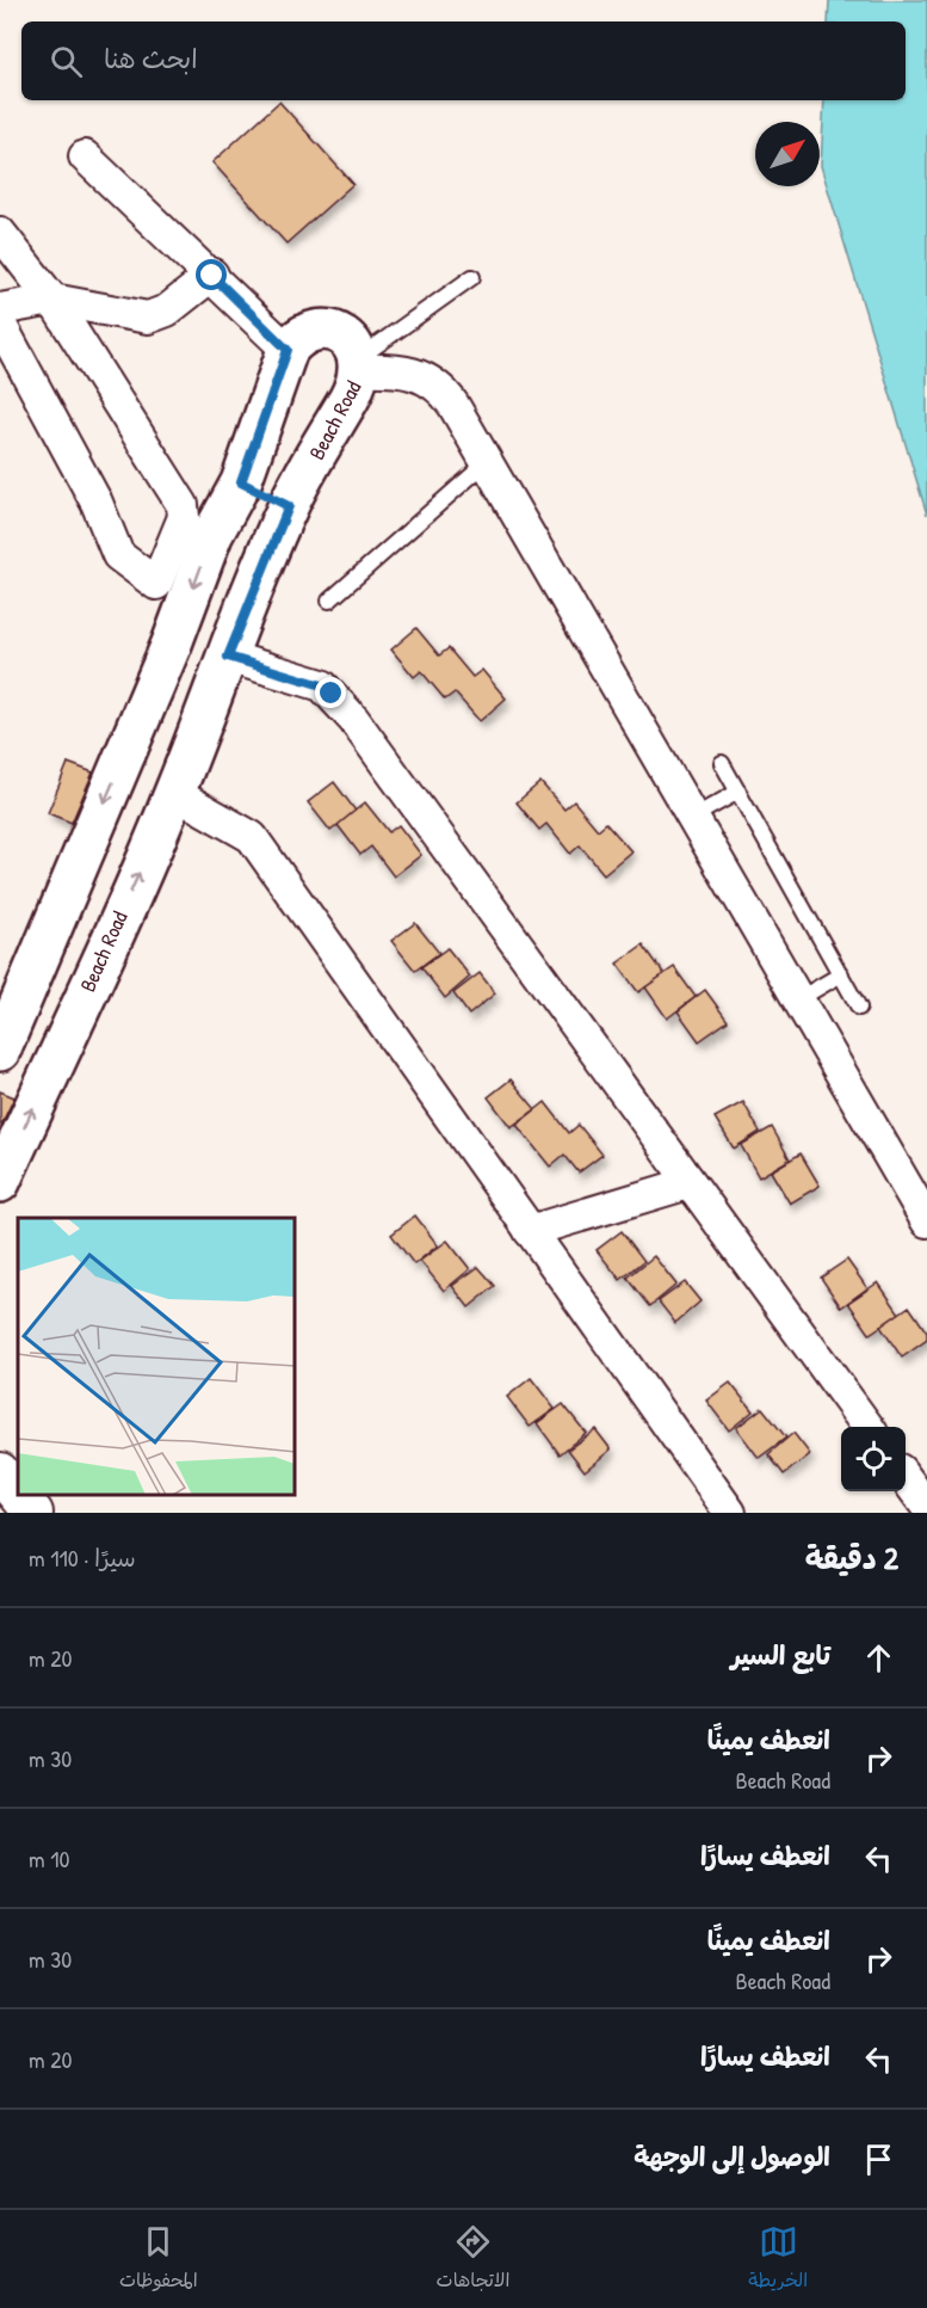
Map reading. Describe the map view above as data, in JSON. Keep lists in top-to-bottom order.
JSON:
{
  "streets": {
    "main road": ["Beach Road"]
  },
  "north": "top right",
  "page": {
    "search": "ابحث هنا",
    "heading": ["2 دقيقة", "سيرًا · 110 m"],
    "list": [
      ["تابع السير", "20 m"],
      ["انعطف يمينًا", "Beach Road", "30 m"],
      ["انعطف يسارًا", "10 m"],
      ["انعطف يمينًا", "Beach Road", "30 m"],
      ["انعطف يسارًا", "20 m"],
      "الوصول إلى الوجهة"
    ],
    "nav": ["الخريطة", "الاتجاهات", "المحفوظات"]
  }
}
